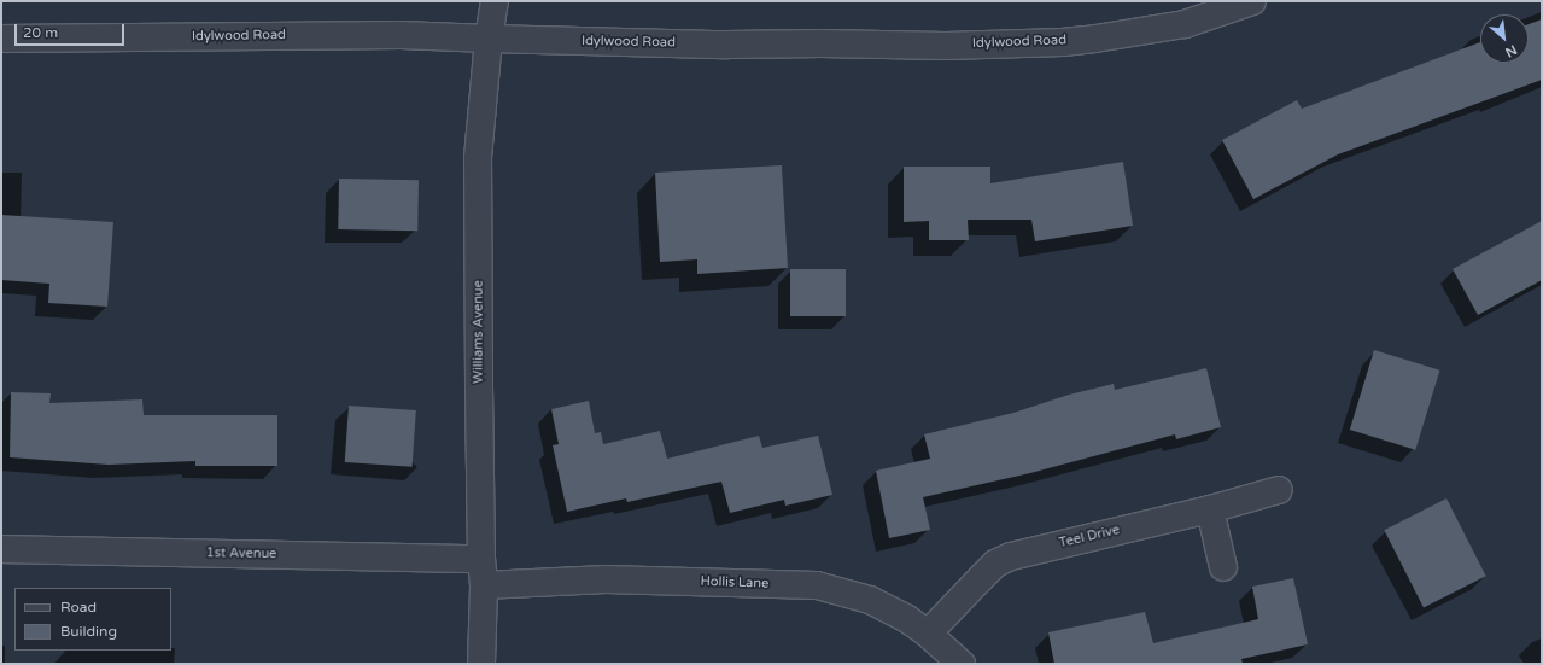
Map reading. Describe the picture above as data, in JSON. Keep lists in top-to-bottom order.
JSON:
{
  "streets": {
    "street": [
      "Idylwood Road",
      "Williams Avenue",
      "Teel Drive",
      "1st Avenue",
      "Hollis Lane"
    ]
  },
  "crossings": [
    ["Idylwood Road", "Williams Avenue"],
    ["Williams Avenue", "1st Avenue"],
    ["Williams Avenue", "Hollis Lane"],
    ["Teel Drive", "Hollis Lane"]
  ],
  "legend": ["Road", "Building"],
  "scale_bar": "20 m",
  "north": "bottom right"
}
